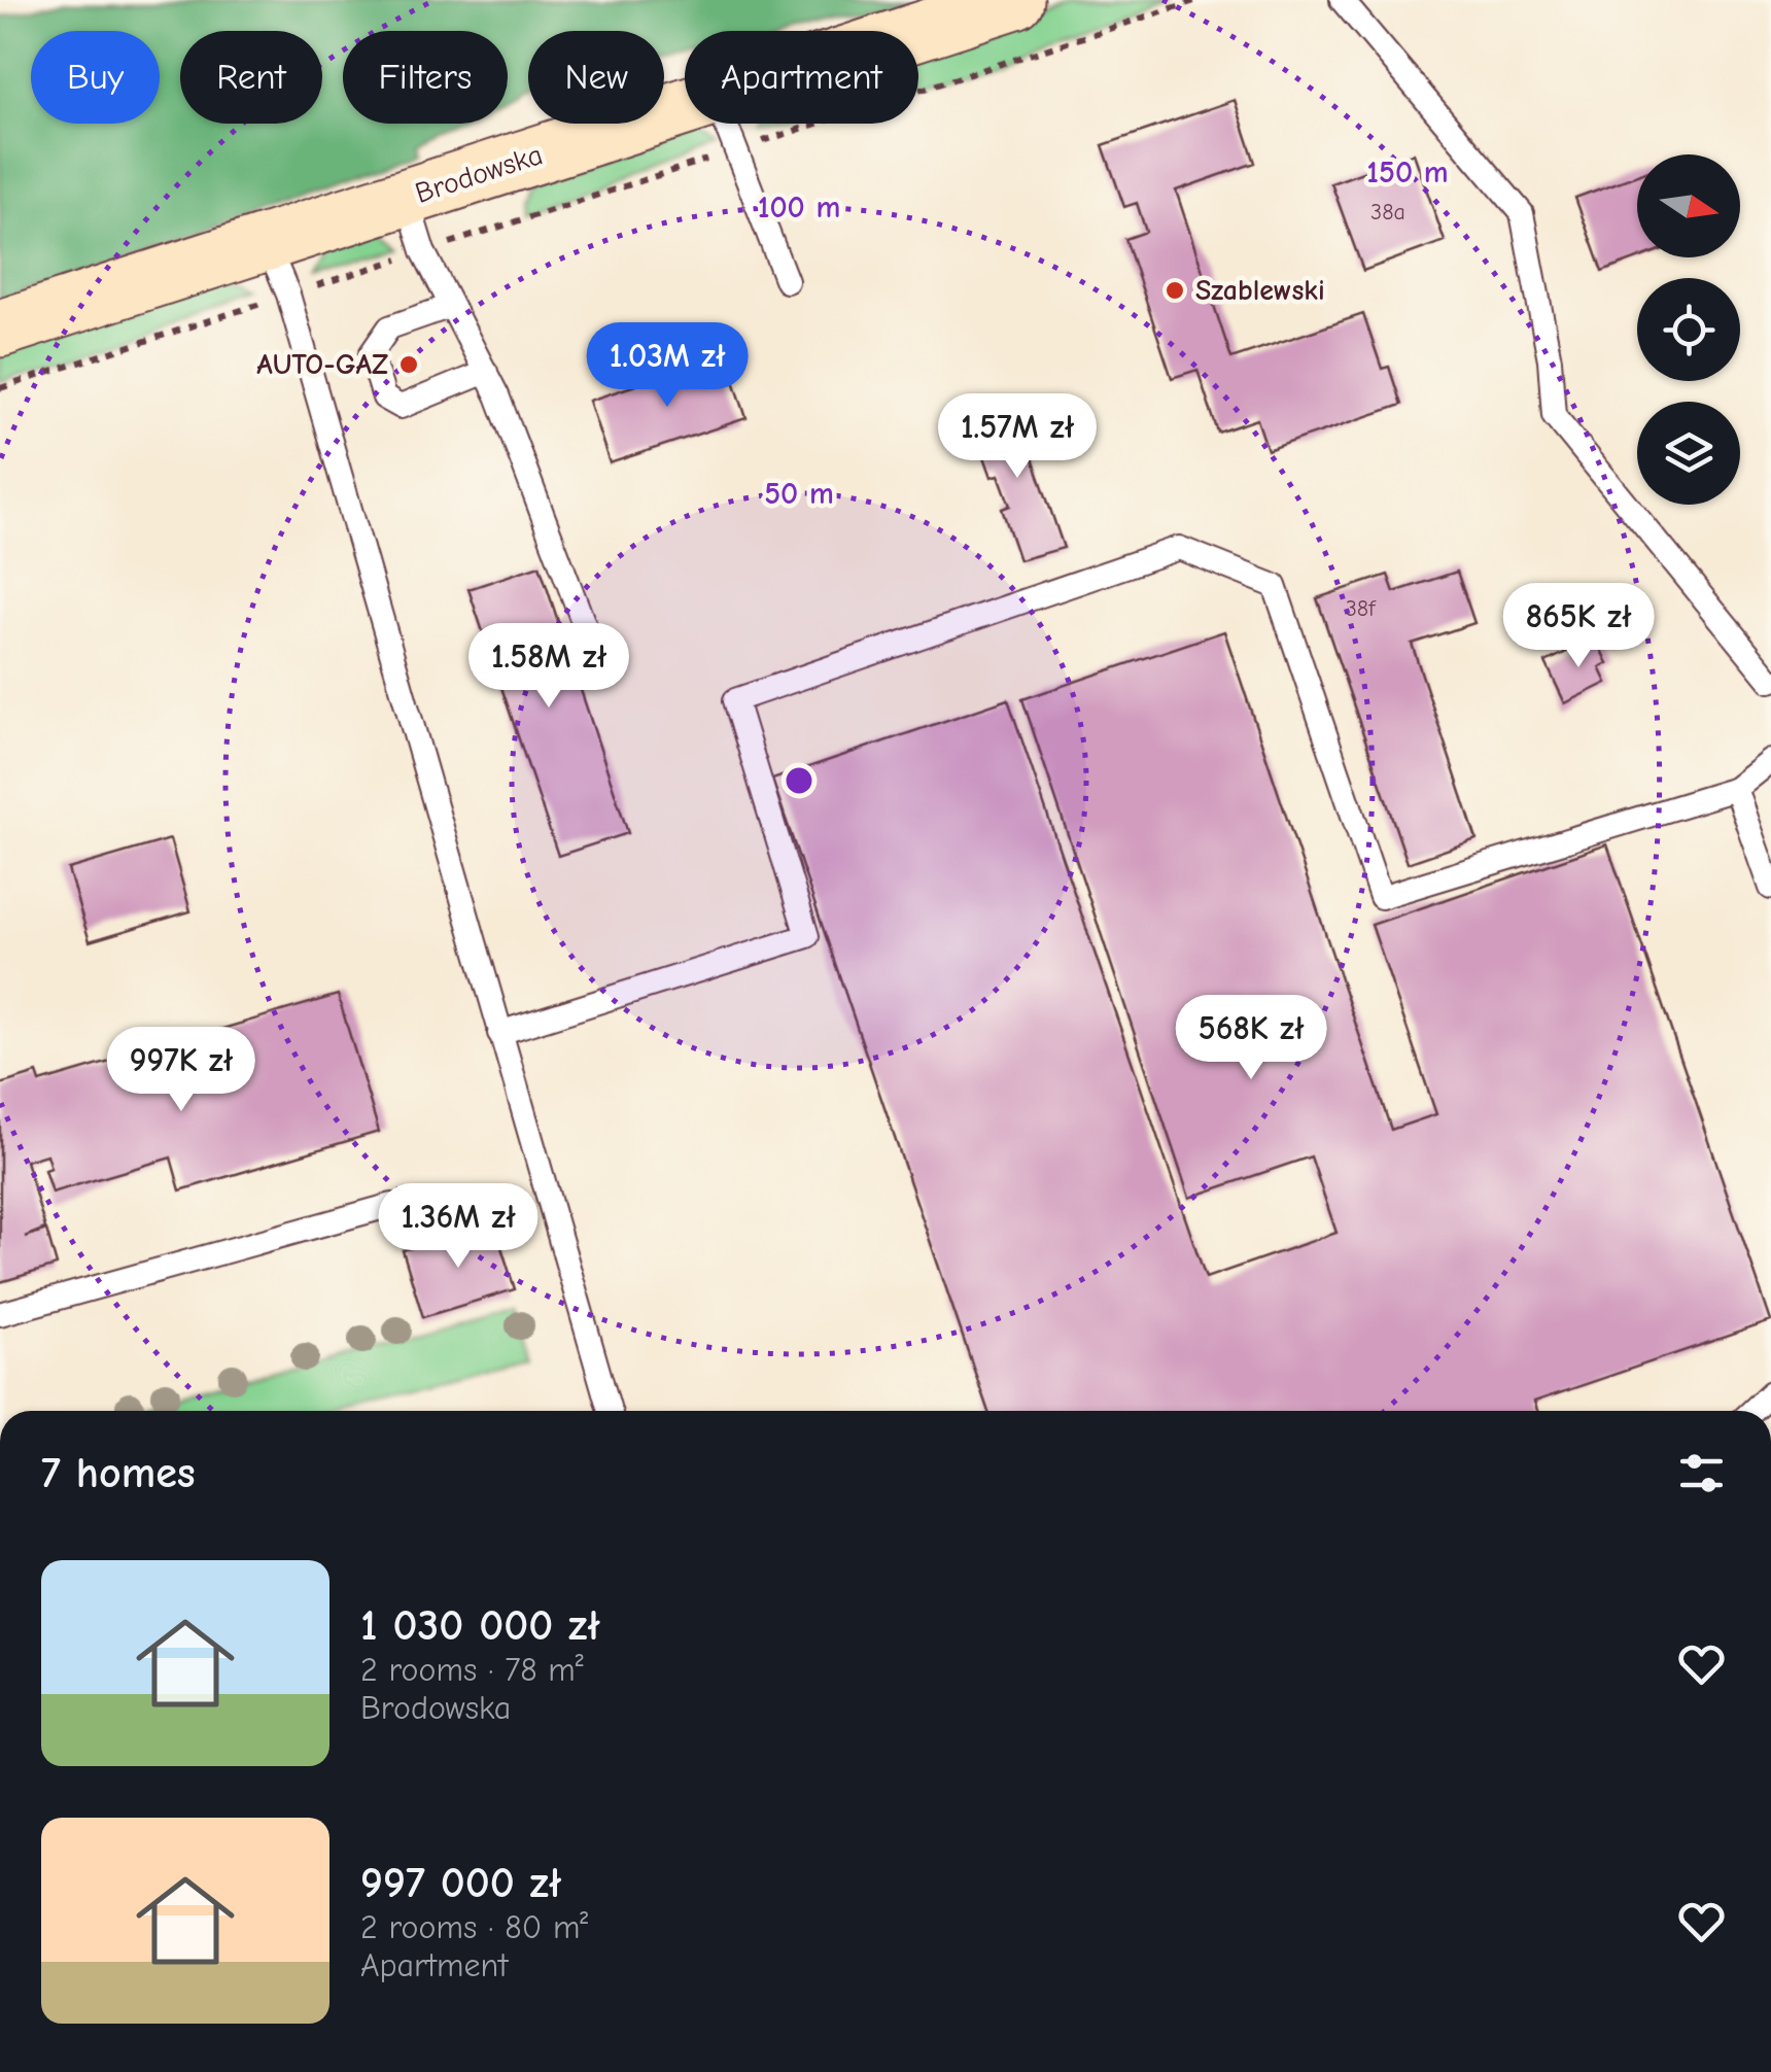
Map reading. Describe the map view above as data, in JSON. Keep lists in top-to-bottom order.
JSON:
{
  "streets": {
    "street": ["Brodowska"]
  },
  "places": ["Szablewski", "AUTO-GAZ"],
  "house_numbers": ["38a", "38f"],
  "north": "right",
  "page": {
    "chip": [
      "Buy",
      "Rent",
      "Filters",
      "New",
      "Apartment"
    ],
    "price": [
      "1.03M zł",
      "1.57M zł",
      "865K zł",
      "1.58M zł",
      "568K zł",
      "997K zł",
      "1.36M zł"
    ],
    "heading": "7 homes",
    "list": [
      {
        "name": "1 030 000 zł",
        "note": "2 rooms · 78 m² · Brodowska"
      },
      {
        "name": "997 000 zł",
        "note": "2 rooms · 80 m² · Apartment"
      }
    ]
  },
  "rings": ["150 m", "100 m", "50 m"]
}
